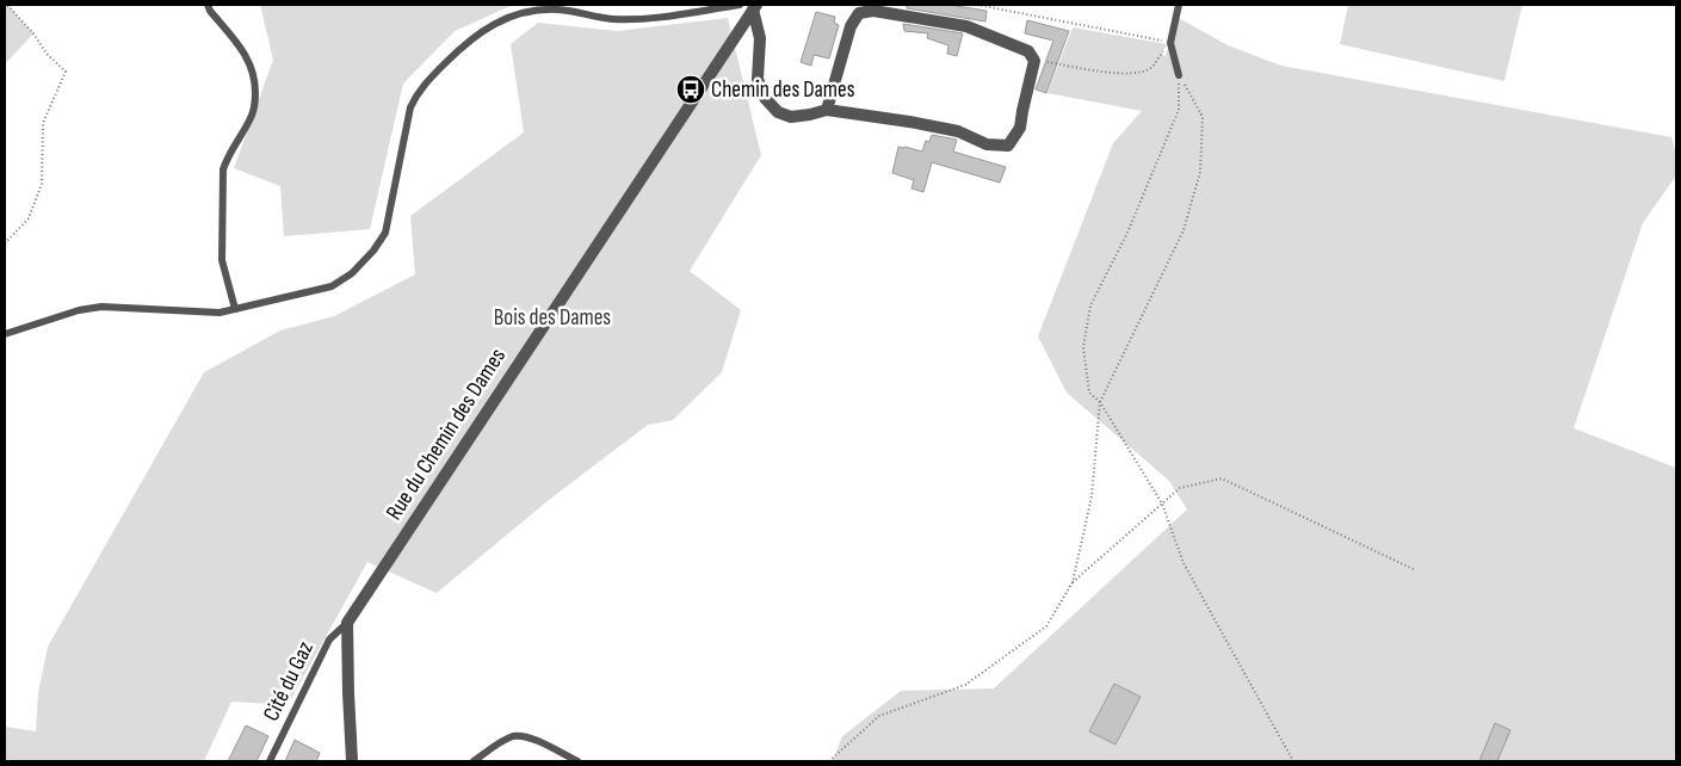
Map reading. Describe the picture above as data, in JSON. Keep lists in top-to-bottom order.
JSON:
{
  "streets": {
    "street": ["Rue du Chemin des Dames"],
    "lane": ["Cité du Gaz"]
  },
  "crossings": [
    ["Rue du Chemin des Dames", "Cité du Gaz"]
  ],
  "parks": ["Bois des Dames"],
  "places": {
    "bus stop": ["Chemin des Dames"]
  }
}
